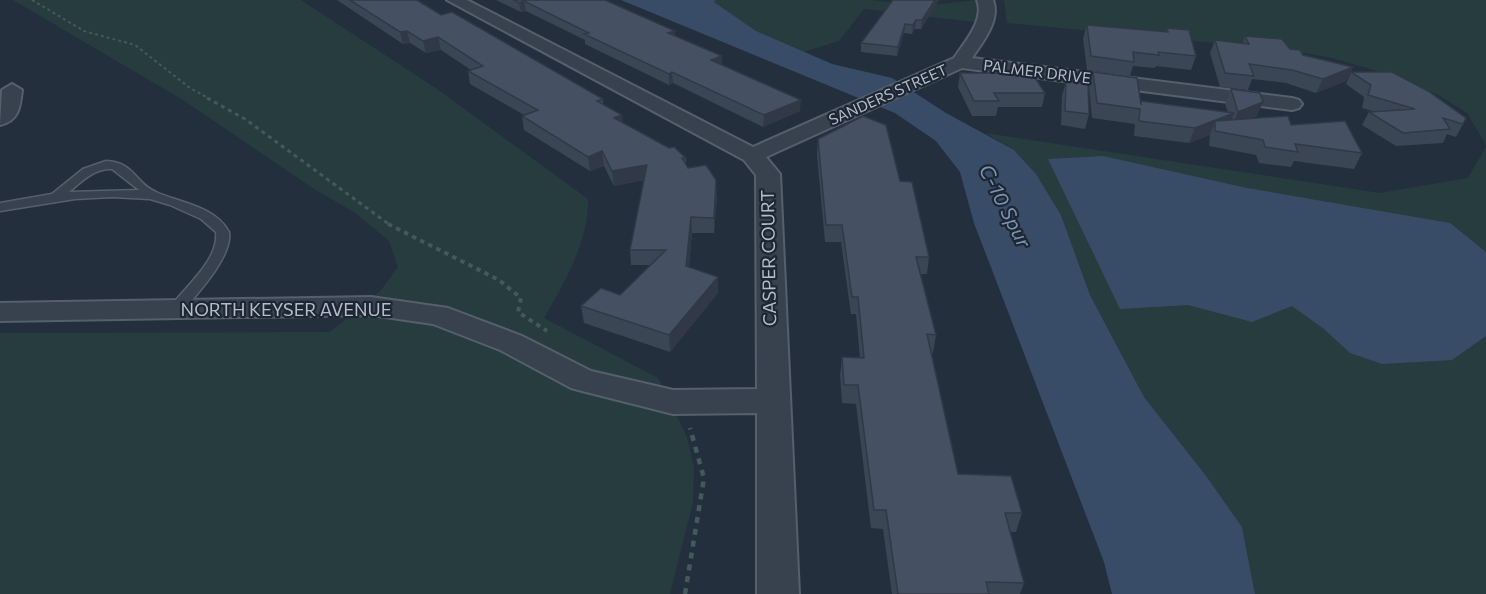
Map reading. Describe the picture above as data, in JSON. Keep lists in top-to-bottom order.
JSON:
{
  "streets": {
    "street": [
      "PALMER DRIVE",
      "SANDERS STREET",
      "CASPER COURT",
      "NORTH KEYSER AVENUE"
    ]
  },
  "crossings": [
    ["PALMER DRIVE", "SANDERS STREET"],
    ["SANDERS STREET", "CASPER COURT"],
    ["CASPER COURT", "NORTH KEYSER AVENUE"]
  ],
  "water": ["C-10 Spur"]
}
